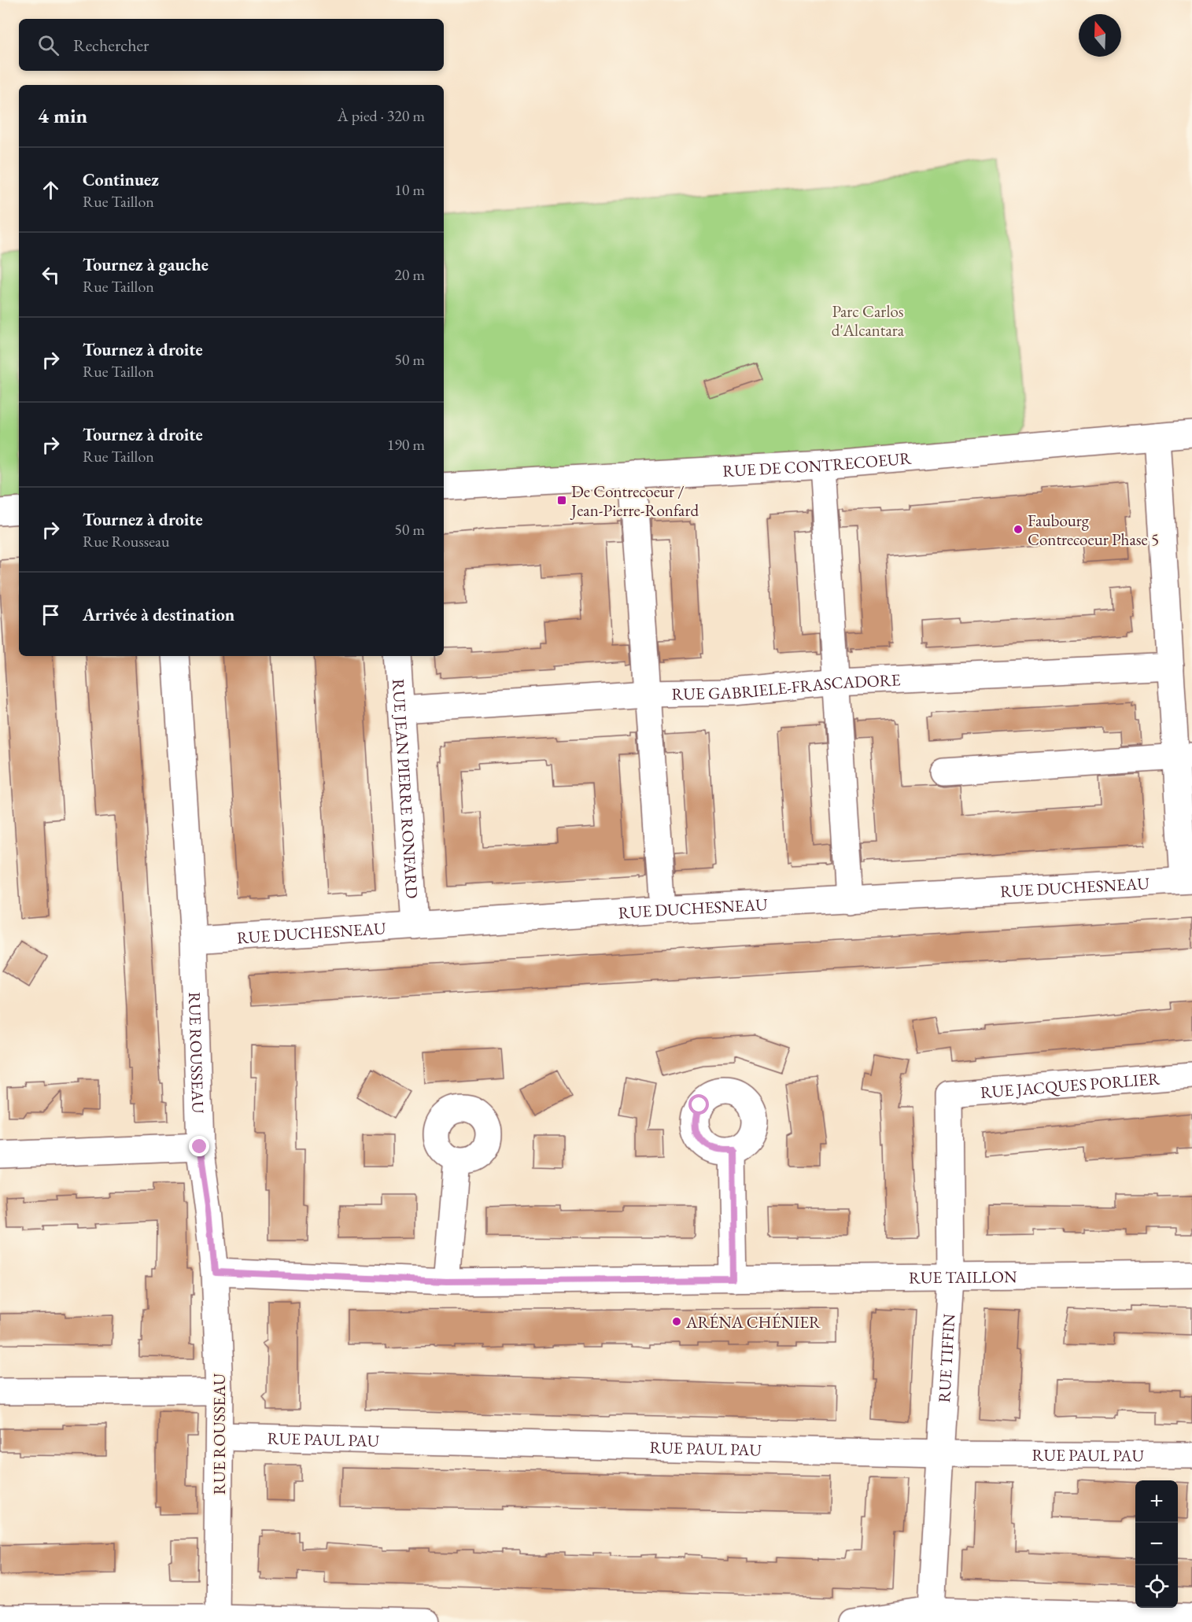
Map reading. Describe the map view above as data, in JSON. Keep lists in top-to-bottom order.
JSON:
{
  "streets": {
    "street": [
      "RUE DE CONTRECOEUR",
      "RUE GABRIELE-FRASCADORE",
      "RUE JEAN PIERRE RONFARD",
      "RUE DUCHESNEAU",
      "RUE ROUSSEAU",
      "RUE JACQUES PORLIER",
      "RUE TAILLON",
      "RUE TIFFIN",
      "RUE PAUL PAU"
    ]
  },
  "crossings": [
    ["RUE GABRIELE-FRASCADORE", "RUE JEAN PIERRE RONFARD"],
    ["RUE JEAN PIERRE RONFARD", "RUE DUCHESNEAU"],
    ["RUE DUCHESNEAU", "RUE ROUSSEAU"],
    ["RUE ROUSSEAU", "RUE TAILLON"],
    ["RUE ROUSSEAU", "RUE PAUL PAU"],
    ["RUE JACQUES PORLIER", "RUE TIFFIN"],
    ["RUE TAILLON", "RUE TIFFIN"],
    ["RUE TIFFIN", "RUE PAUL PAU"]
  ],
  "parks": ["Parc Carlos d'Alcantara"],
  "places": {
    "transit": ["De Contrecoeur / Jean-Pierre-Ronfard"],
    "other": ["Faubourg Contrecoeur Phase 5", "ARÉNA CHÉNIER"]
  },
  "north": "top",
  "page": {
    "search": "Rechercher",
    "heading": ["4 min", "À pied · 320 m"],
    "list": [
      ["Continuez", "Rue Taillon", "10 m"],
      ["Tournez à gauche", "Rue Taillon", "20 m"],
      ["Tournez à droite", "Rue Taillon", "50 m"],
      ["Tournez à droite", "Rue Taillon", "190 m"],
      ["Tournez à droite", "Rue Rousseau", "50 m"],
      "Arrivée à destination"
    ],
    "map_buttons": ["+", "−"]
  }
}
